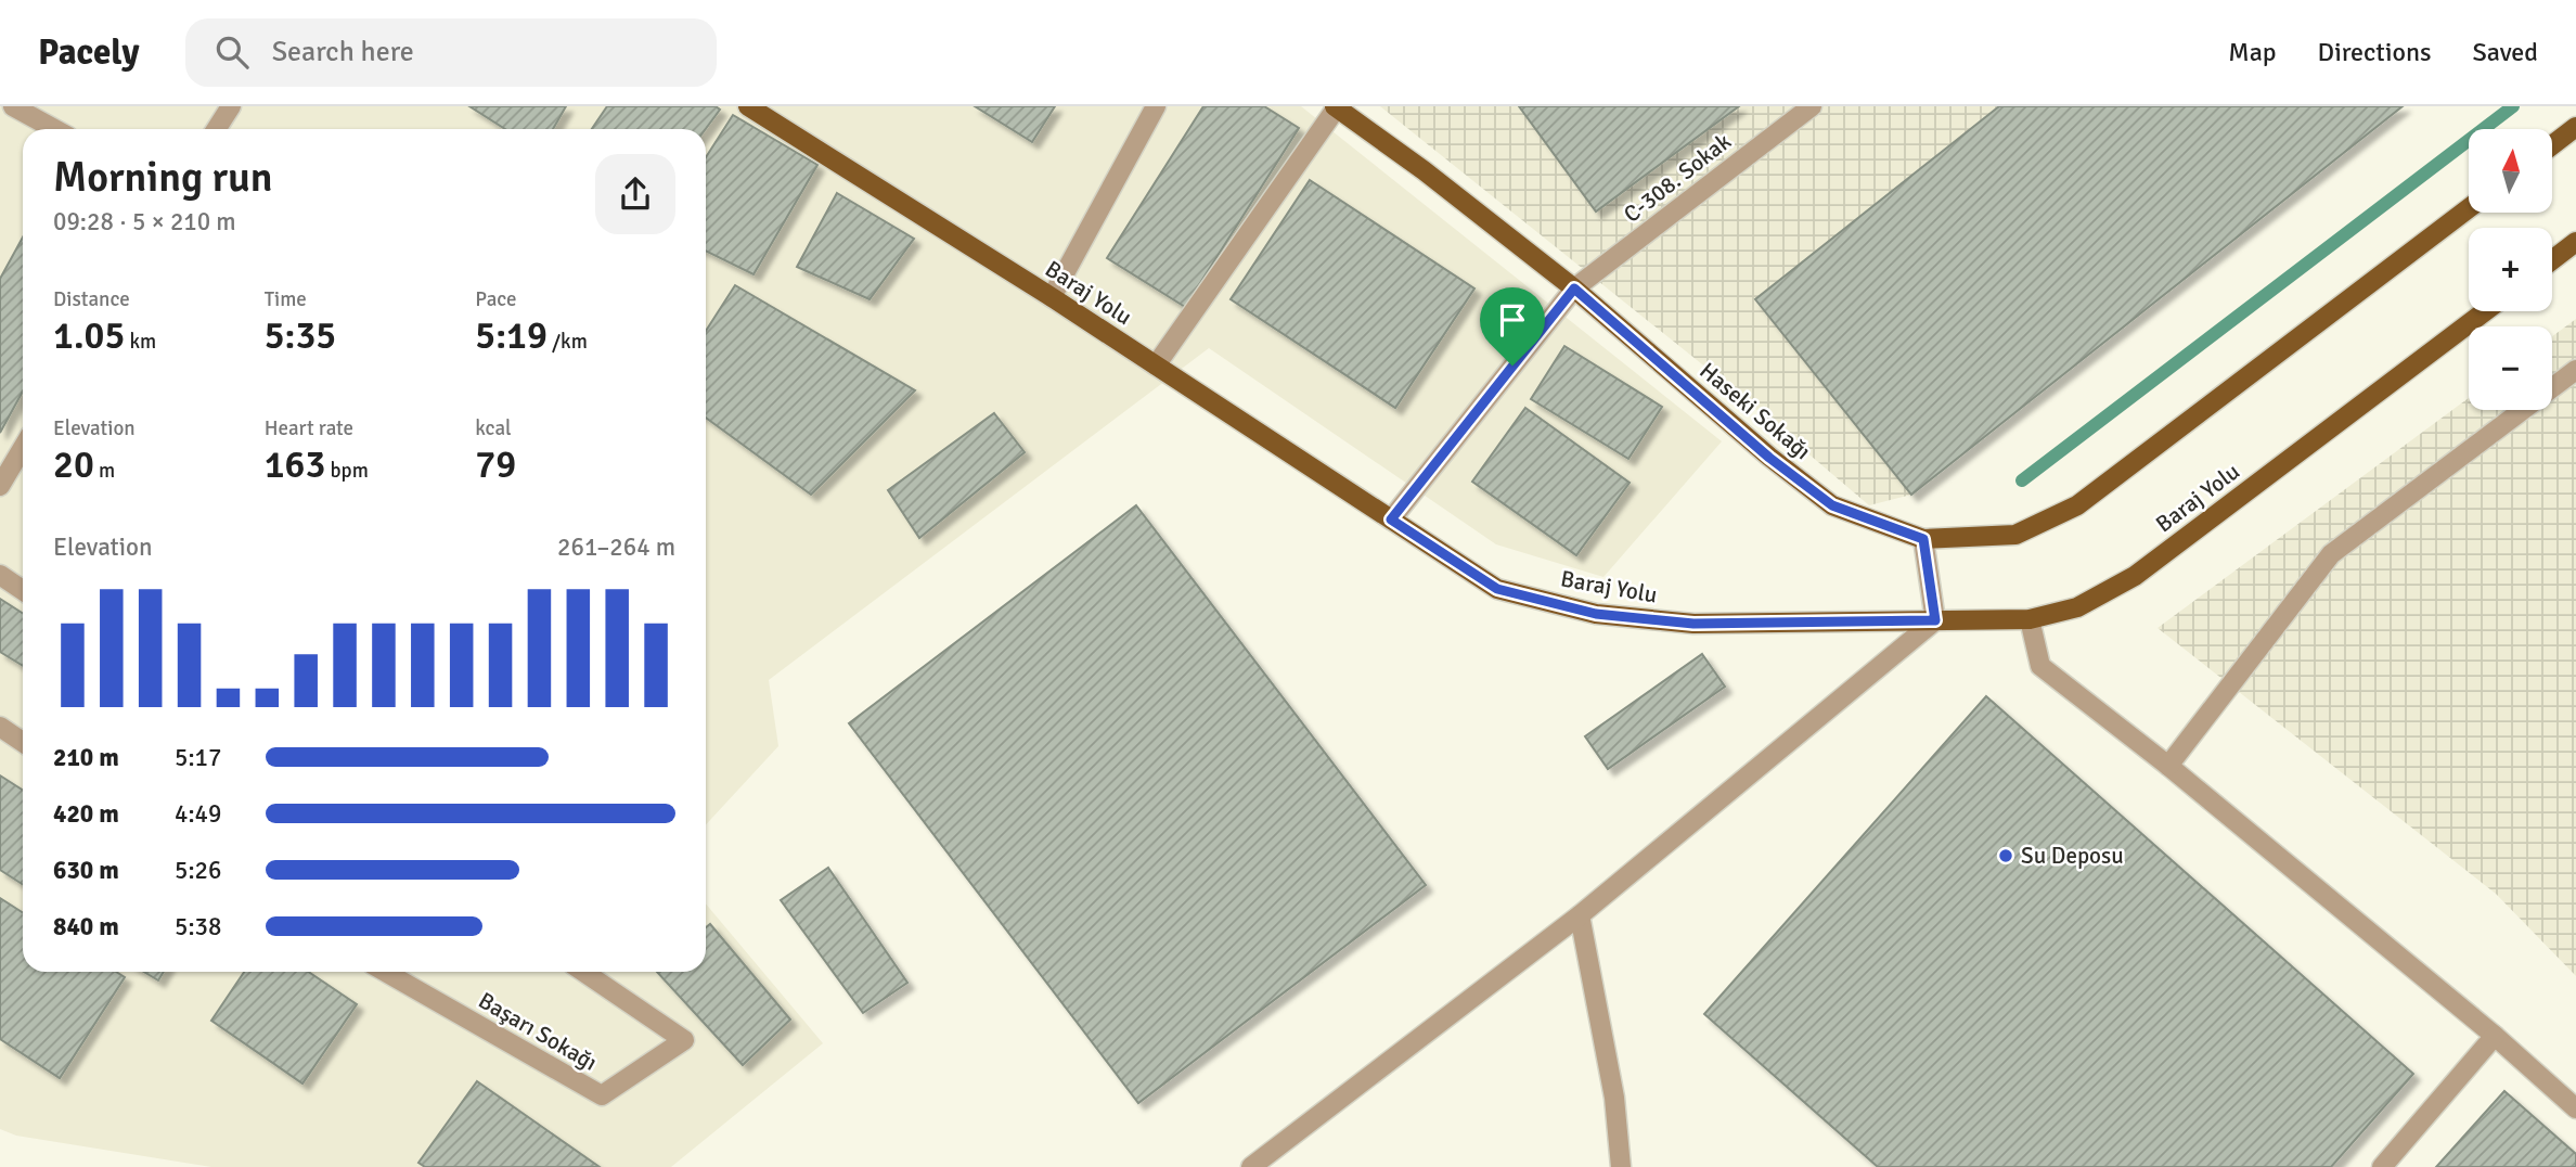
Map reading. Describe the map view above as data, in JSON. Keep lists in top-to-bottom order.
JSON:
{
  "streets": {
    "main road": ["Baraj Yolu", "Haseki Sokağı"],
    "street": ["C-308. Sokak", "Başarı Sokağı"]
  },
  "crossings": [
    ["C-308. Sokak", "Haseki Sokağı"],
    ["Baraj Yolu", "Haseki Sokağı"]
  ],
  "places": ["Su Deposu"],
  "north": "top",
  "page": {
    "header": "Pacely",
    "search": "Search here",
    "nav": ["Map", "Directions", "Saved"],
    "map_buttons": ["+", "−"],
    "heading": ["Morning run", "09:28 · 5 × 210 m"],
    "stats": [
      ["Distance", "1.05 km"],
      ["Time", "5:35"],
      ["Pace", "5:19 /km"],
      ["Elevation", "20 m"],
      ["Heart rate", "163 bpm"],
      ["kcal", "79"]
    ],
    "chart": ["Elevation", "261–264 m"],
    "list": [
      {
        "name": "210 m",
        "note": "5:17"
      },
      {
        "name": "420 m",
        "note": "4:49"
      },
      {
        "name": "630 m",
        "note": "5:26"
      },
      {
        "name": "840 m",
        "note": "5:38"
      }
    ]
  }
}
